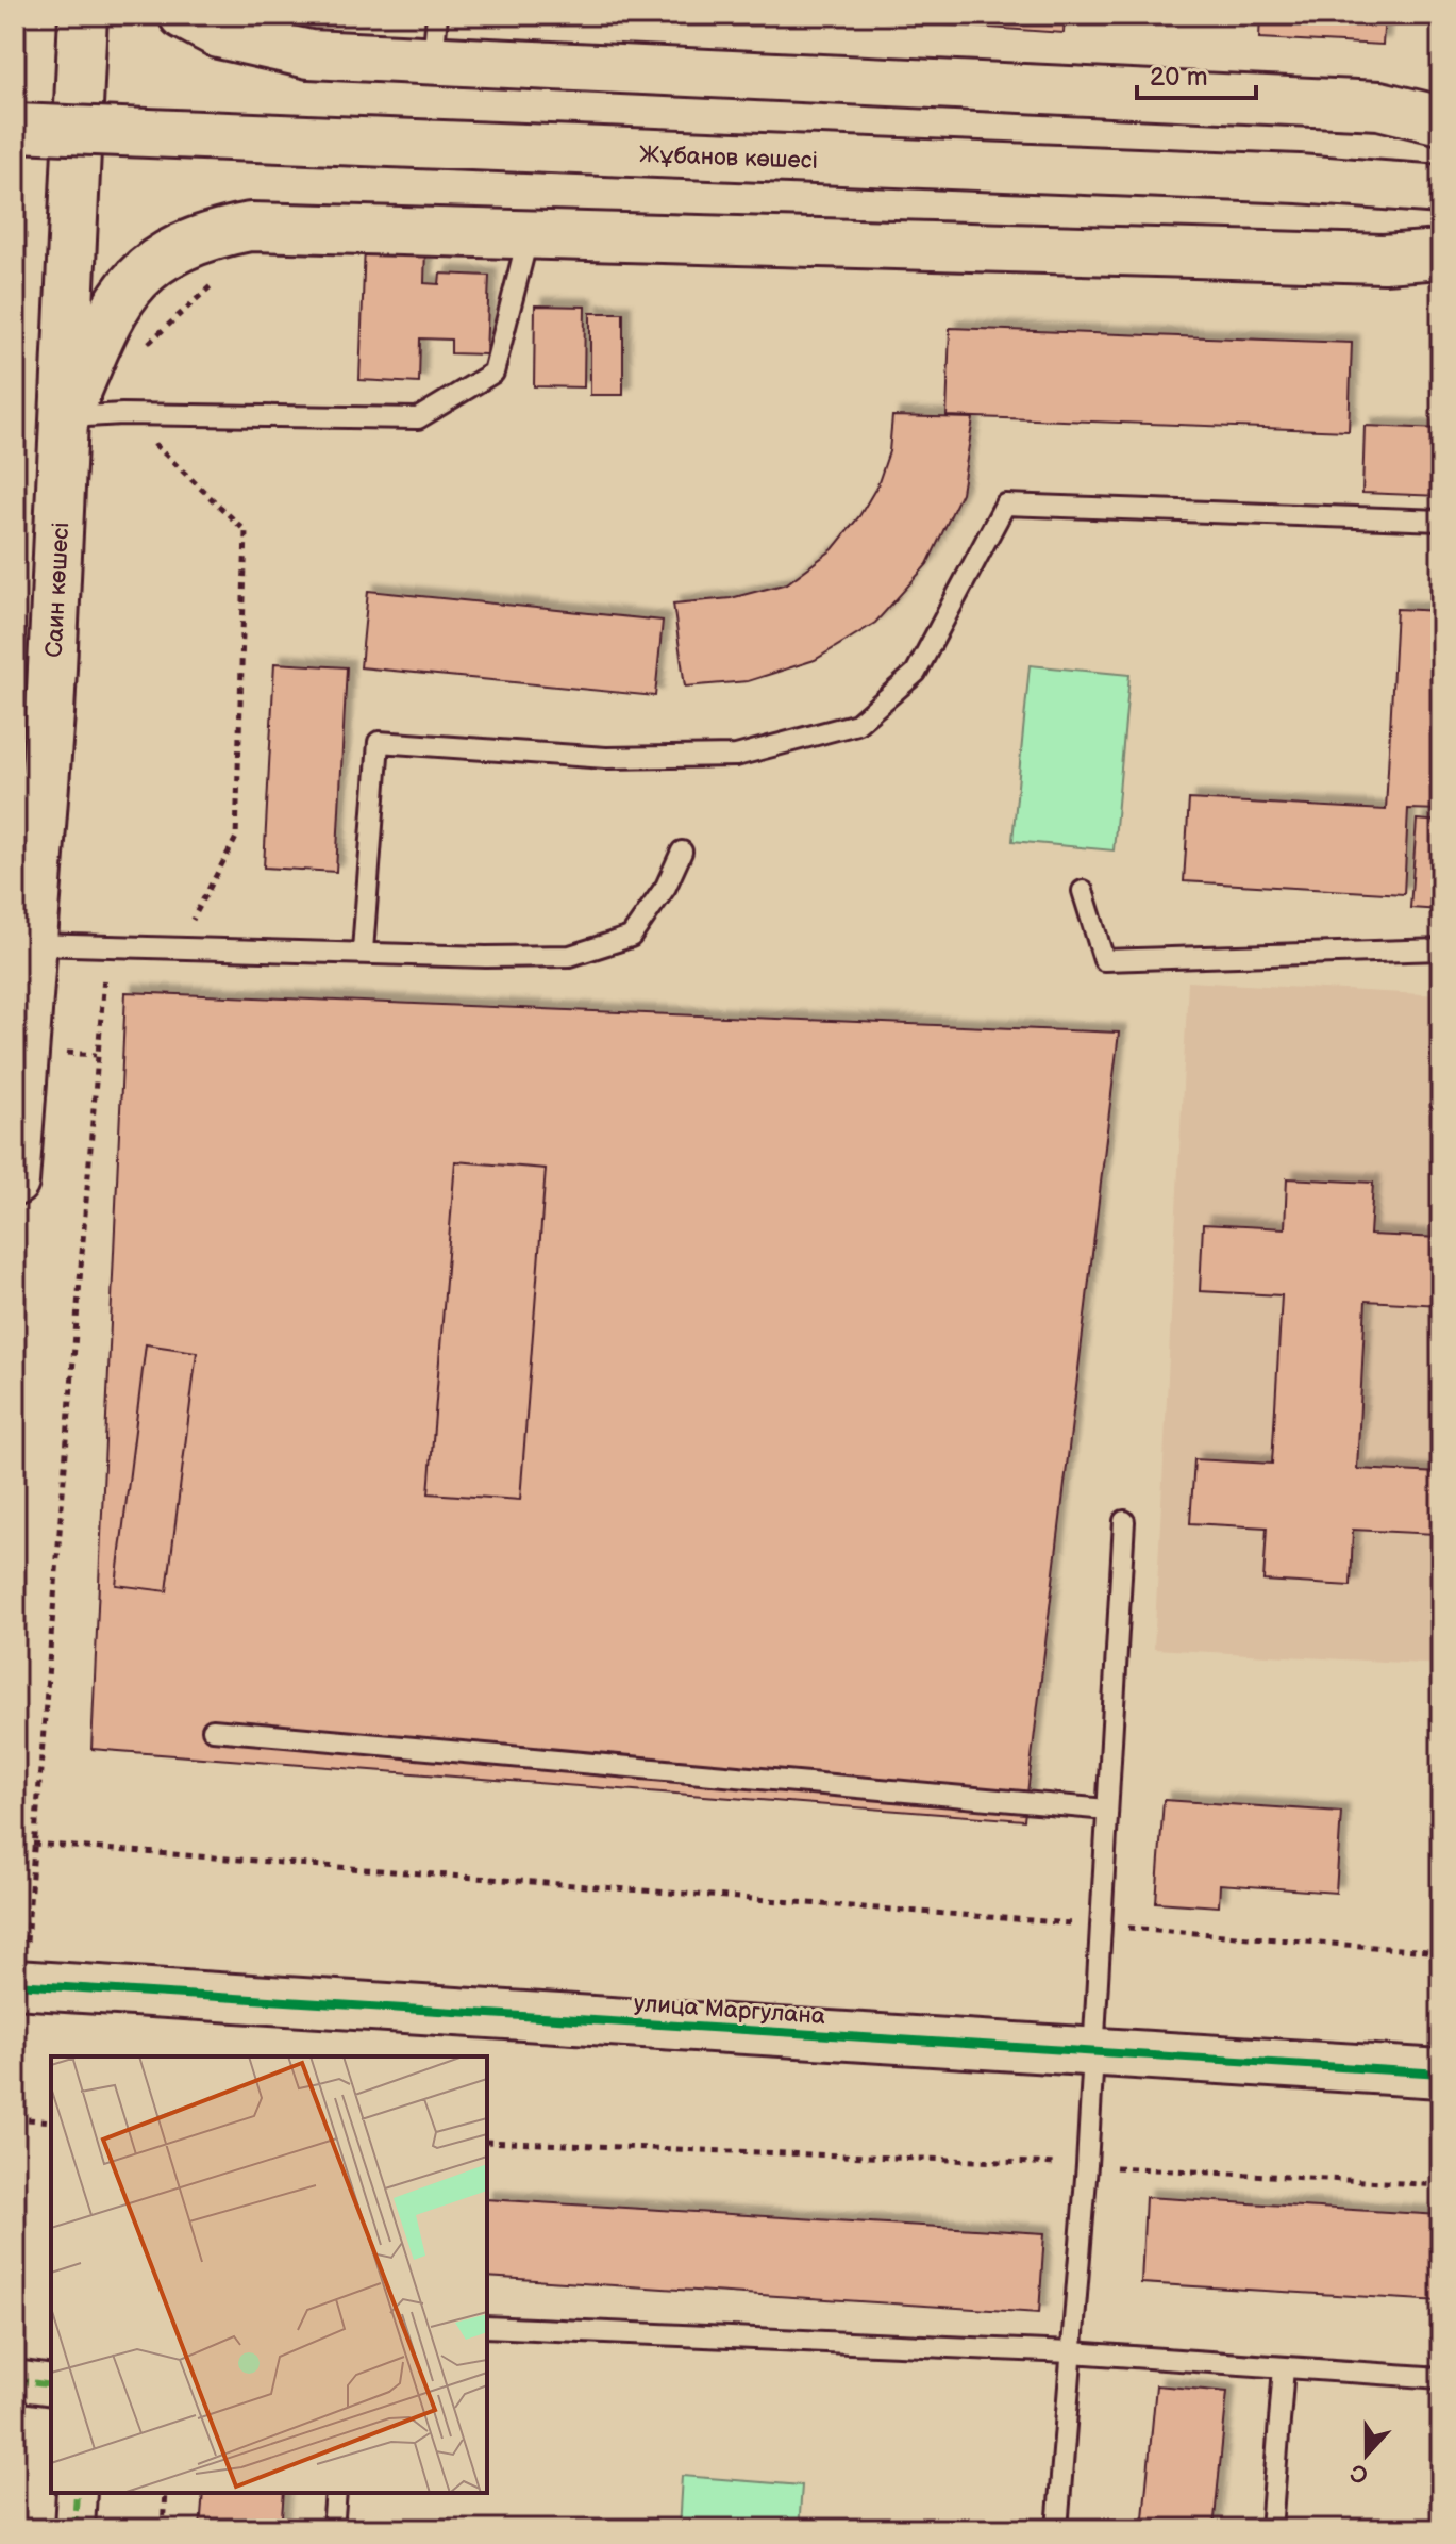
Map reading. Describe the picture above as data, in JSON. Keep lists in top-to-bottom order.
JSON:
{
  "streets": {
    "main road": ["Жұбанов көшесі", "Саин көшесі", "улица Маргулана"]
  },
  "scale_bar": "20 m",
  "north": "bottom"
}
